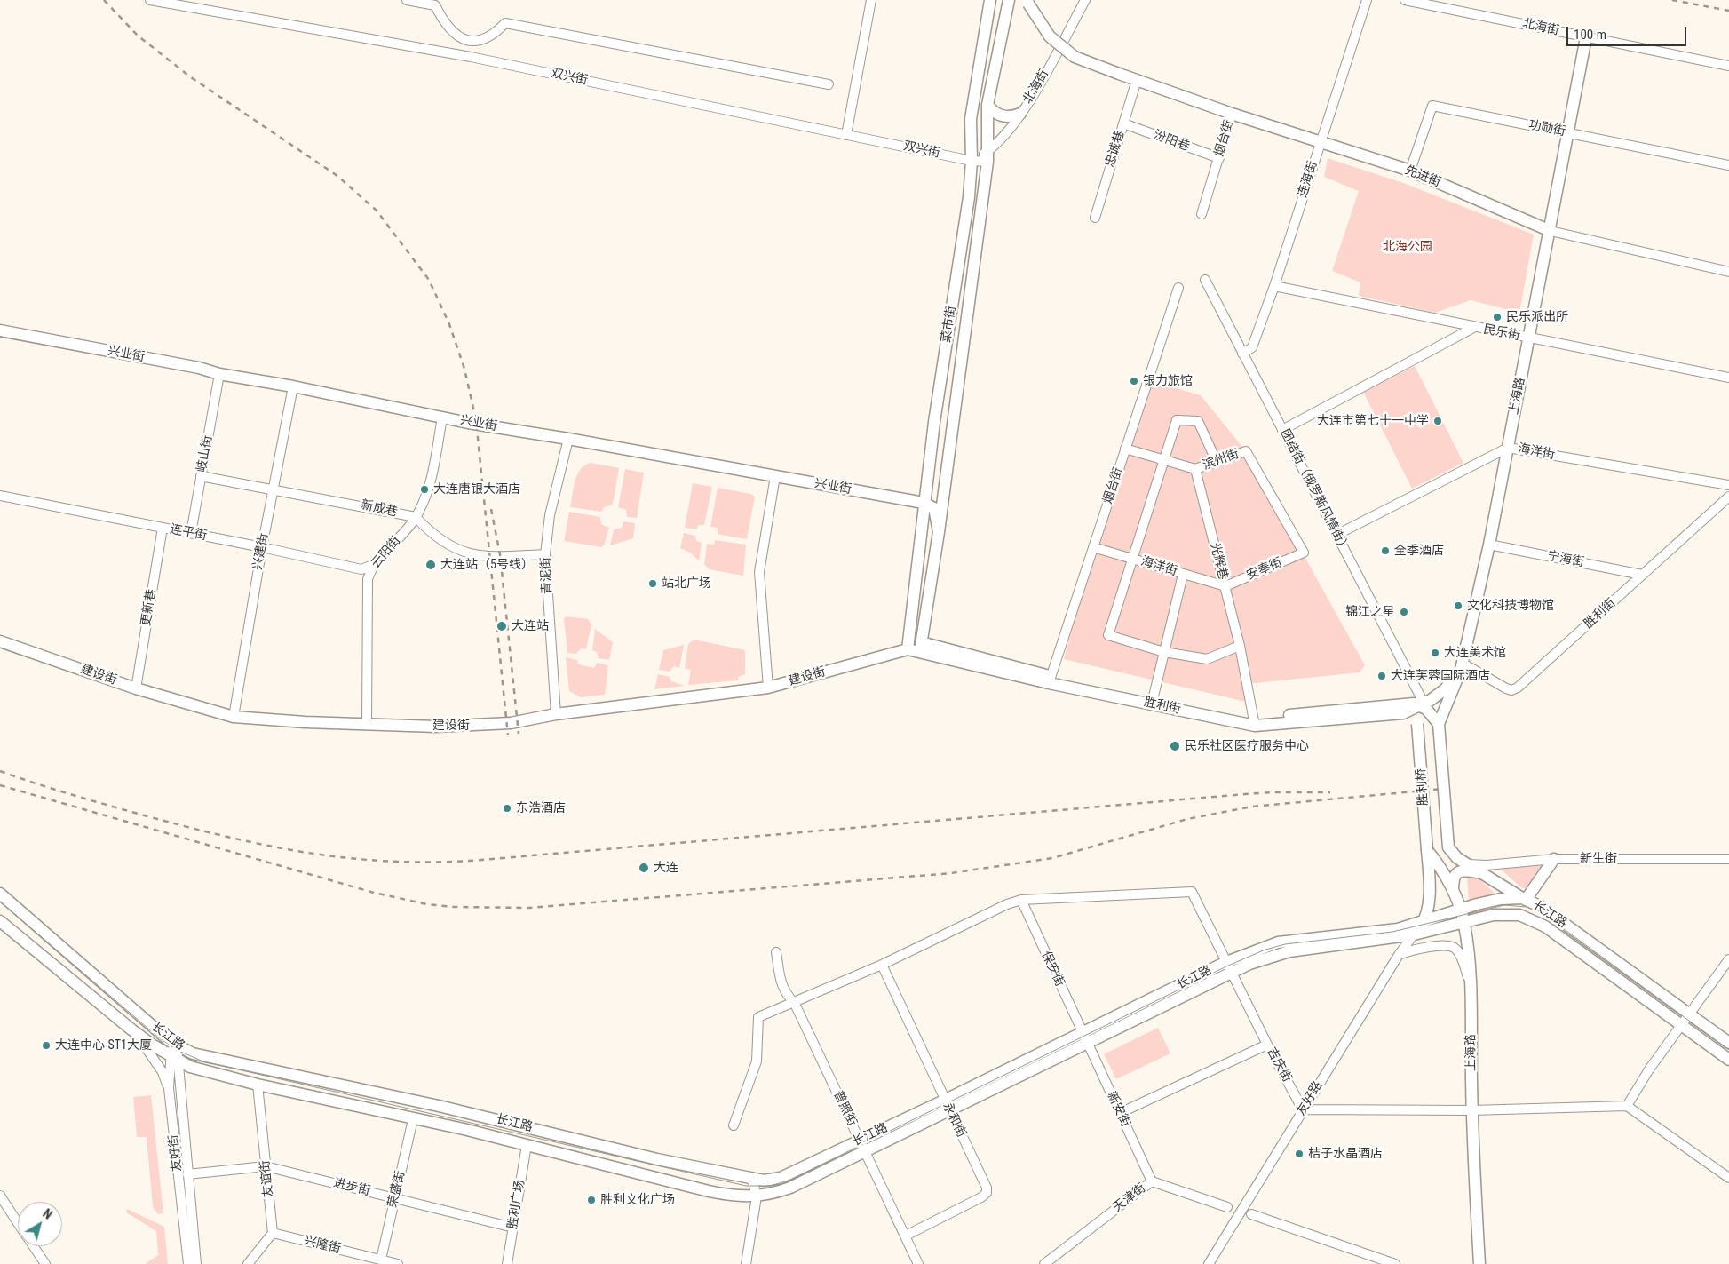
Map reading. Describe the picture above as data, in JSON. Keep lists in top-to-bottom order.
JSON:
{
  "streets": {
    "main road": [
      "先进街",
      "菜市街",
      "兴业街",
      "上海路",
      "胜利街",
      "建设街",
      "胜利桥",
      "长江路"
    ],
    "street": [
      "北海街",
      "双兴街",
      "功勋街",
      "烟台街",
      "汾阳巷",
      "忠诚巷",
      "连海街",
      "民乐街",
      "海洋街",
      "岐山街",
      "滨州街",
      "团结街（俄罗斯风情街）",
      "新成巷",
      "连平街",
      "兴建街",
      "云阳街",
      "宁海街",
      "光辉巷",
      "安奉街",
      "青泥街",
      "更新巷",
      "新生街",
      "保安街",
      "吉庆街",
      "友好路",
      "普照街",
      "新安街",
      "永和街",
      "友好街",
      "友谊街",
      "进步街",
      "荣盛街",
      "天津街",
      "胜利广场",
      "兴隆街"
    ]
  },
  "crossings": [
    ["北海街", "双兴街"],
    ["北海街", "菜市街"],
    ["北海街", "上海路"],
    ["双兴街", "菜市街"],
    ["功勋街", "先进街"],
    ["功勋街", "上海路"],
    ["烟台街", "汾阳巷"],
    ["烟台街", "先进街"],
    ["烟台街", "海洋街"],
    ["烟台街", "胜利街"],
    ["汾阳巷", "忠诚巷"],
    ["忠诚巷", "先进街"],
    ["先进街", "连海街"],
    ["先进街", "上海路"],
    ["连海街", "民乐街"],
    ["连海街", "团结街（俄罗斯风情街）"],
    ["菜市街", "兴业街"],
    ["菜市街", "胜利街"],
    ["菜市街", "建设街"],
    ["民乐街", "上海路"],
    ["兴业街", "岐山街"],
    ["兴业街", "兴建街"],
    ["兴业街", "云阳街"],
    ["兴业街", "青泥街"],
    ["上海路", "海洋街"],
    ["上海路", "宁海街"],
    ["上海路", "胜利街"],
    ["上海路", "胜利桥"],
    ["上海路", "长江路"],
    ["海洋街", "团结街（俄罗斯风情街）"],
    ["海洋街", "光辉巷"],
    ["海洋街", "安奉街"],
    ["岐山街", "新成巷"],
    ["岐山街", "连平街"],
    ["滨州街", "光辉巷"],
    ["滨州街", "安奉街"],
    ["团结街（俄罗斯风情街）", "胜利街"],
    ["新成巷", "兴建街"],
    ["新成巷", "云阳街"],
    ["连平街", "兴建街"],
    ["连平街", "云阳街"],
    ["连平街", "更新巷"],
    ["兴建街", "建设街"],
    ["云阳街", "建设街"],
    ["宁海街", "胜利街"],
    ["光辉巷", "安奉街"],
    ["光辉巷", "胜利街"],
    ["青泥街", "建设街"],
    ["更新巷", "建设街"],
    ["胜利街", "建设街"],
    ["胜利街", "胜利桥"],
    ["胜利桥", "新生街"],
    ["胜利桥", "长江路"],
    ["长江路", "保安街"],
    ["长江路", "吉庆街"],
    ["长江路", "友好路"],
    ["长江路", "普照街"],
    ["长江路", "新安街"],
    ["长江路", "永和街"],
    ["长江路", "友好街"],
    ["长江路", "友谊街"],
    ["长江路", "荣盛街"],
    ["长江路", "胜利广场"],
    ["保安街", "吉庆街"],
    ["保安街", "新安街"],
    ["吉庆街", "友好路"],
    ["普照街", "永和街"],
    ["新安街", "天津街"],
    ["友好街", "进步街"],
    ["友谊街", "进步街"],
    ["友谊街", "兴隆街"],
    ["进步街", "荣盛街"],
    ["进步街", "胜利广场"],
    ["荣盛街", "兴隆街"]
  ],
  "parks": ["北海公园"],
  "places": [
    "民乐派出所",
    "银力旅馆",
    "大连市第七十一中学",
    "大连唐银大酒店",
    "全季酒店",
    "大连站（5号线）",
    "站北广场",
    "文化科技博物馆",
    "锦江之星",
    "大连站",
    "大连美术馆",
    "大连芙蓉国际酒店",
    "民乐社区医疗服务中心",
    "东浩酒店",
    "大连",
    "大连中心-ST1大厦",
    "桔子水晶酒店",
    "胜利文化广场"
  ],
  "scale_bar": "100 m",
  "north": "top right"
}
